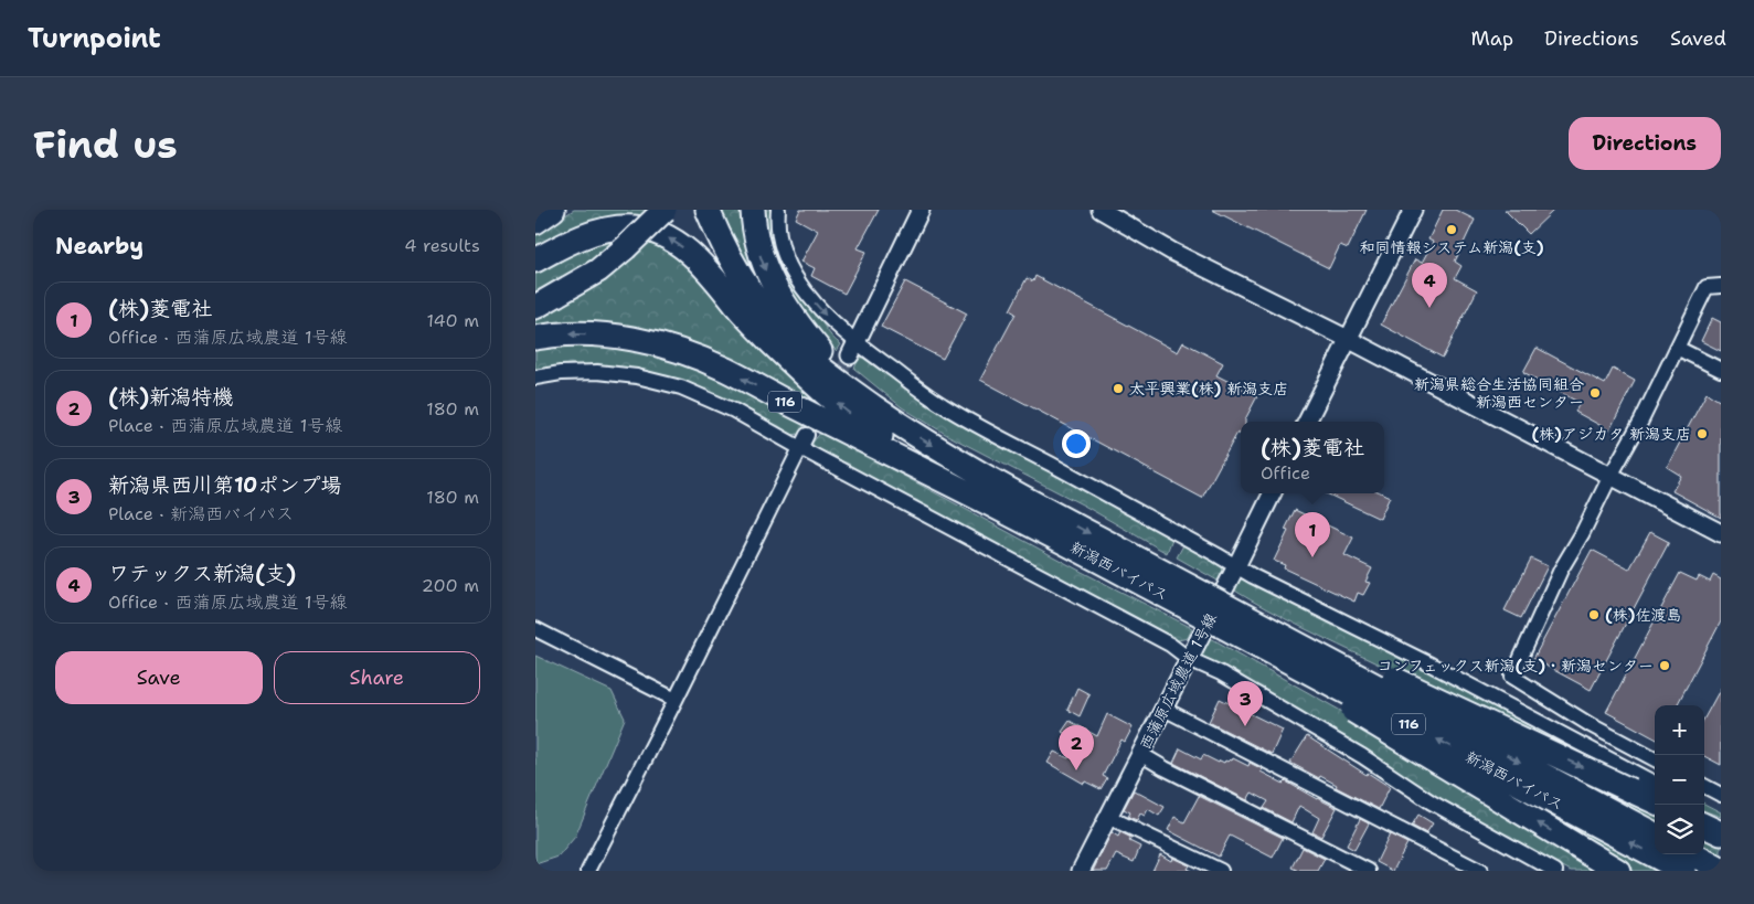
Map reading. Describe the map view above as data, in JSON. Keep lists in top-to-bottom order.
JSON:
{
  "streets": {
    "highway": ["116", "新潟西バイパス"],
    "street": ["西蒲原広域農道 1号線"]
  },
  "places": [
    "和同情報システム新潟(支)",
    "太平興業(株) 新潟支店",
    "新潟県総合生活協同組合 新潟西センター",
    "(株)アジカタ 新潟支店",
    "(株)佐渡島",
    "コンフェックス新潟(支)・新潟センター"
  ],
  "page": {
    "header": "Turnpoint",
    "nav": ["Map", "Directions", "Saved"],
    "buttons": [
      "Directions",
      ["Save", "Share"]
    ],
    "title": "Find us",
    "heading": ["Nearby", "4 results"],
    "pins": [
      "4",
      "1",
      "3",
      "2"
    ],
    "list": [
      {
        "mark": "1",
        "name": "(株)菱電社",
        "note": "Office · 西蒲原広域農道 1号線",
        "value": "140 m"
      },
      {
        "mark": "2",
        "name": "(株)新潟特機",
        "note": "Place · 西蒲原広域農道 1号線",
        "value": "180 m"
      },
      {
        "mark": "3",
        "name": "新潟県西川第10ポンプ場",
        "note": "Place · 新潟西バイパス",
        "value": "180 m"
      },
      {
        "mark": "4",
        "name": "ワテックス新潟(支)",
        "note": "Office · 西蒲原広域農道 1号線",
        "value": "200 m"
      }
    ],
    "popup": ["(株)菱電社", "Office"],
    "map_buttons": ["+", "−"]
  }
}
